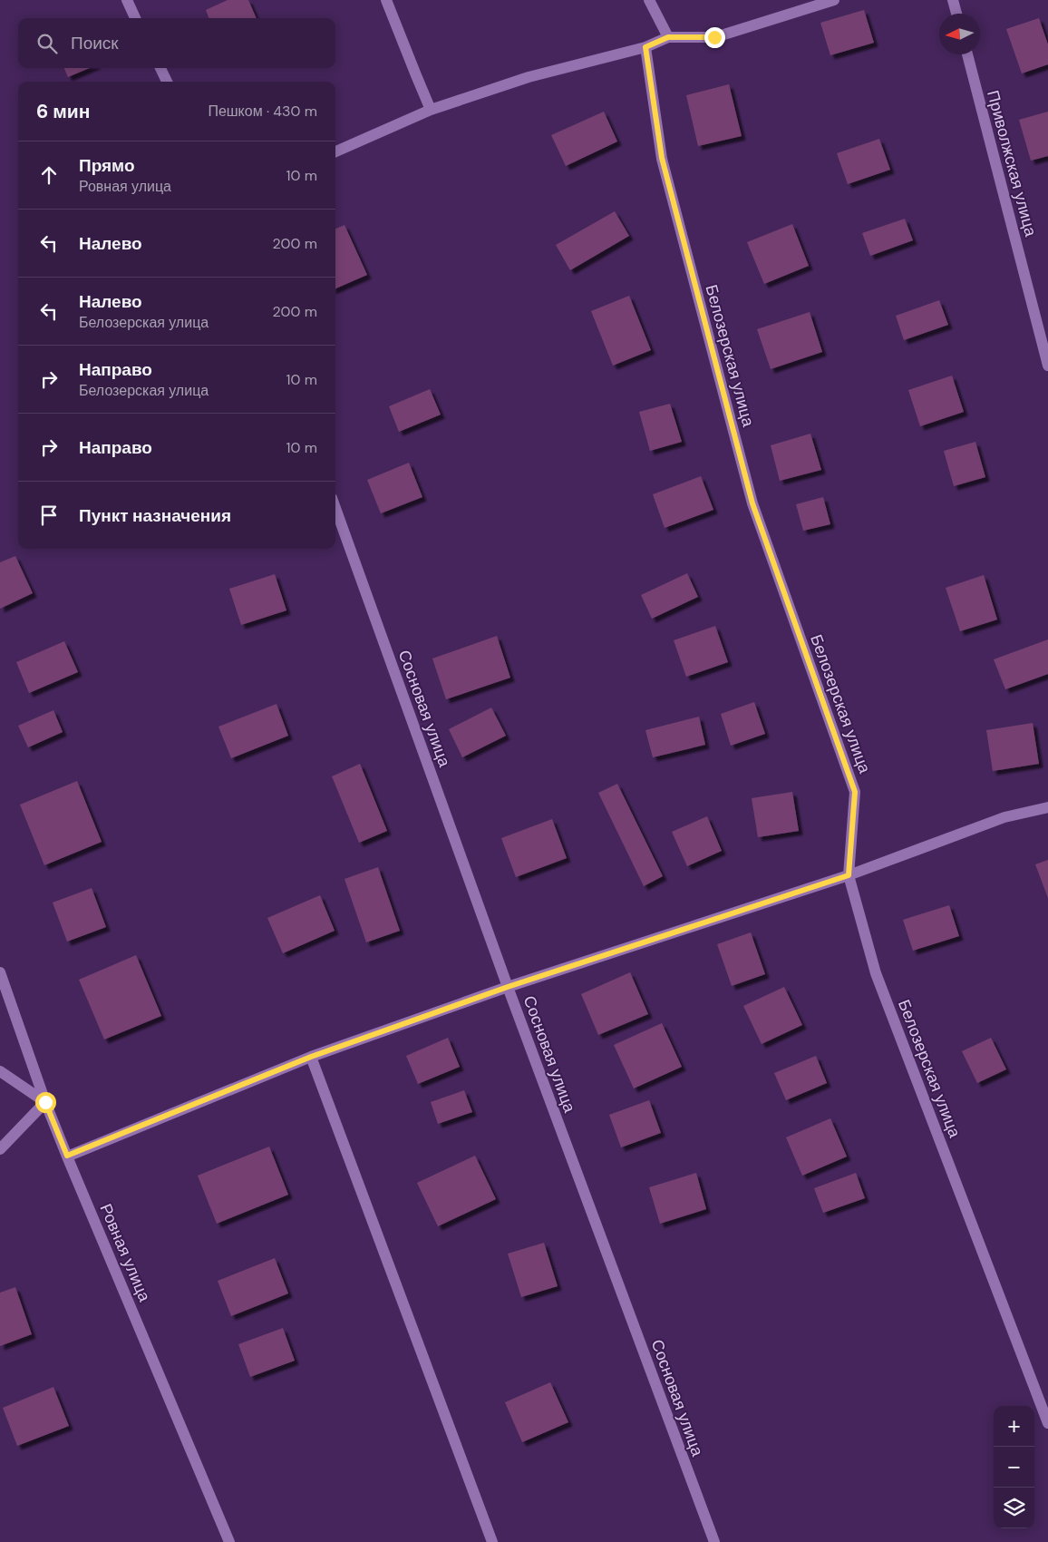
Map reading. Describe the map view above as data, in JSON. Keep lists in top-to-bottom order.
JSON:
{
  "streets": {
    "street": [
      "Приволжская улица",
      "Белозерская улица",
      "Сосновая улица",
      "Ровная улица"
    ]
  },
  "north": "left",
  "page": {
    "search": "Поиск",
    "heading": ["6 мин", "Пешком · 430 m"],
    "list": [
      ["Прямо", "Ровная улица", "10 m"],
      ["Налево", "200 m"],
      ["Налево", "Белозерская улица", "200 m"],
      ["Направо", "Белозерская улица", "10 m"],
      ["Направо", "10 m"],
      "Пункт назначения"
    ],
    "map_buttons": ["+", "−"]
  }
}
